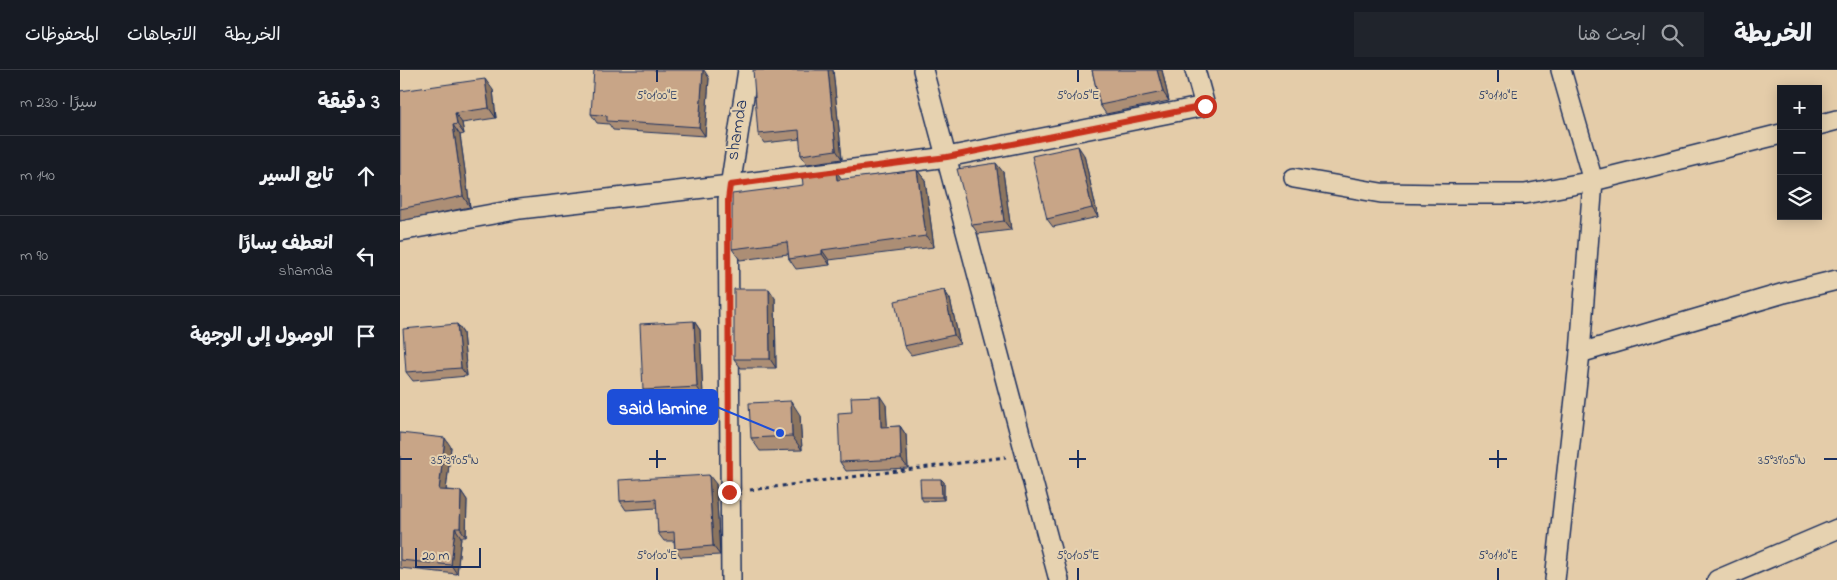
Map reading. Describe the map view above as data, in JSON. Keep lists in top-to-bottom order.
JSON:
{
  "streets": {
    "street": ["shamda"]
  },
  "places": ["said lamine"],
  "scale_bar": "20 m",
  "page": {
    "header": "الخريطة",
    "search": "ابحث هنا",
    "nav": ["الخريطة", "الاتجاهات", "المحفوظات"],
    "heading": ["3 دقيقة", "سيرًا · 230 m"],
    "map_buttons": ["+", "−"],
    "list": [
      ["تابع السير", "140 m"],
      ["انعطف يسارًا", "shamda", "90 m"],
      "الوصول إلى الوجهة"
    ],
    "scale": "20 m"
  },
  "coordinates": [
    "5°01'00\"E",
    "5°01'05\"E",
    "5°01'10\"E",
    "35°39'05\"N"
  ]
}
